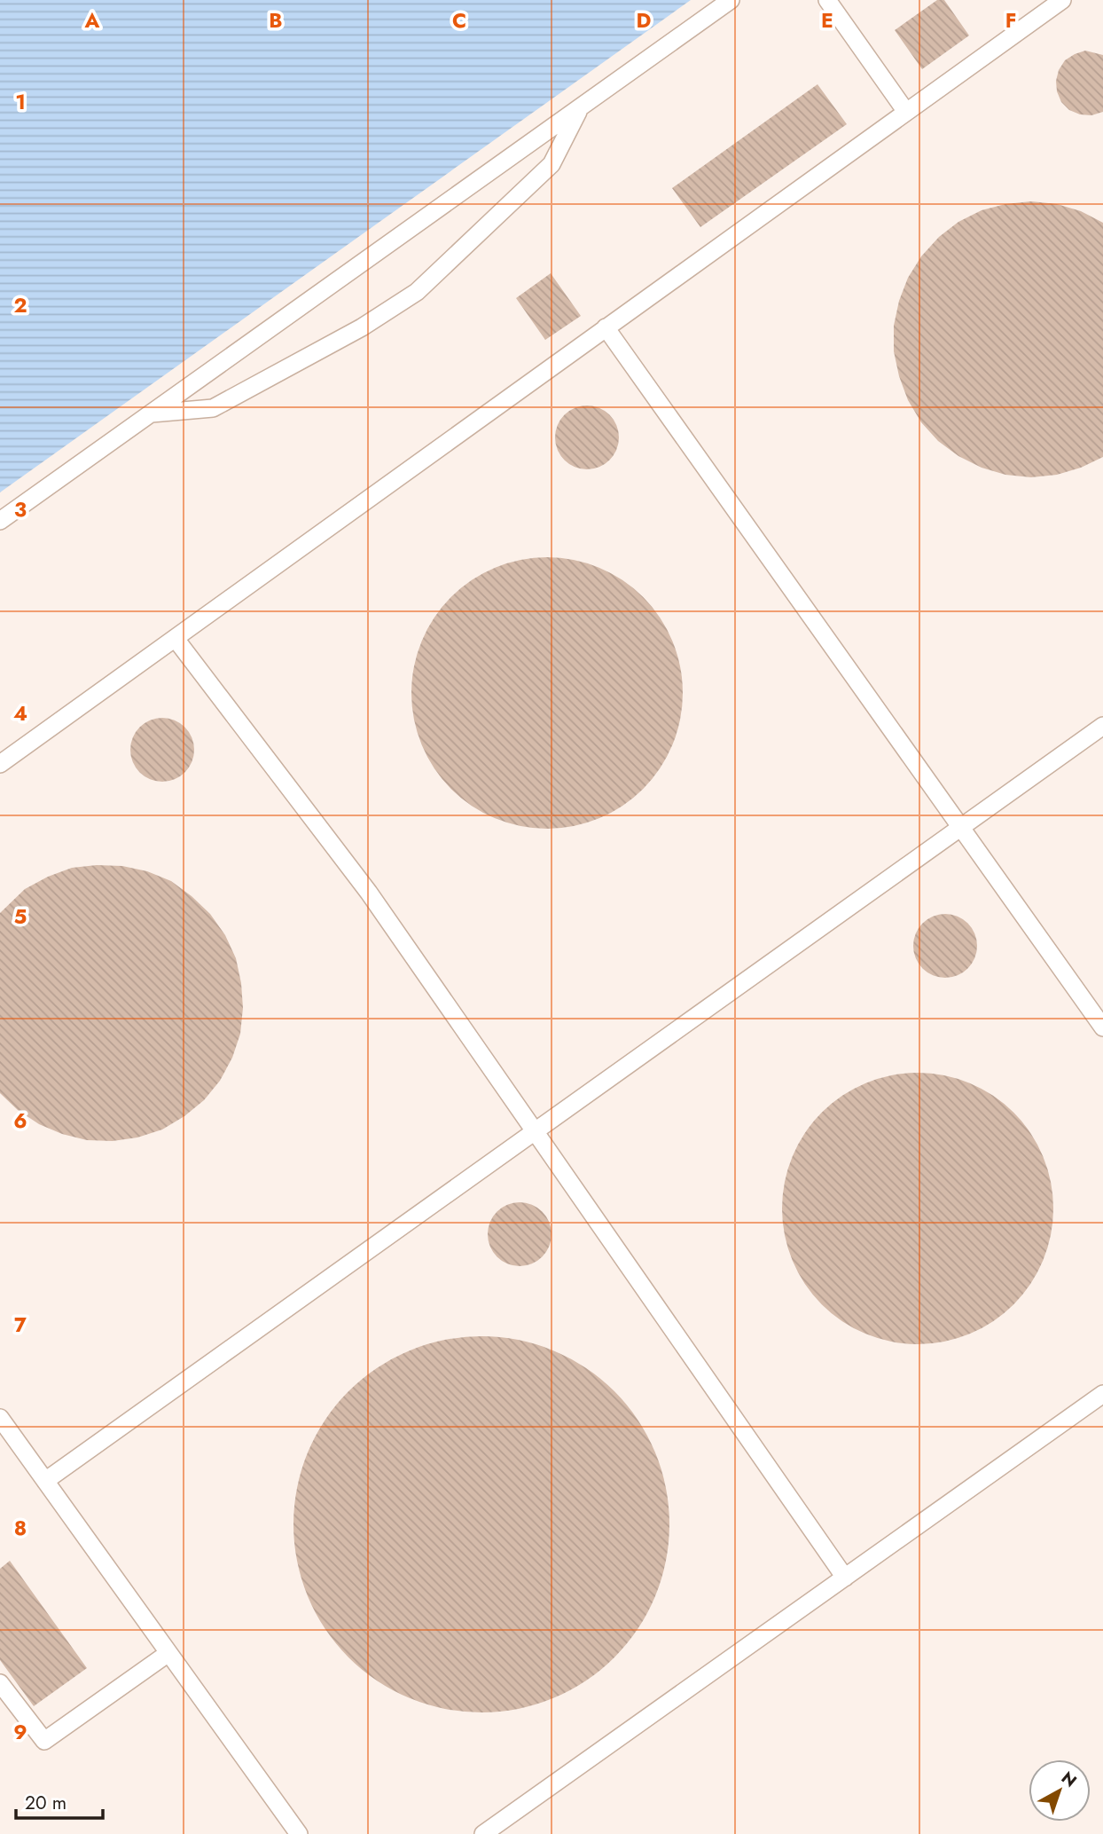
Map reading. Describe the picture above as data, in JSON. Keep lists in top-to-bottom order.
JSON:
{
  "scale_bar": "20 m",
  "north": "top right",
  "grid": {
    "columns": [
      "A",
      "B",
      "C",
      "D",
      "E",
      "F"
    ],
    "rows": [
      "1",
      "2",
      "3",
      "4",
      "5",
      "6",
      "7",
      "8",
      "9"
    ]
  }
}
